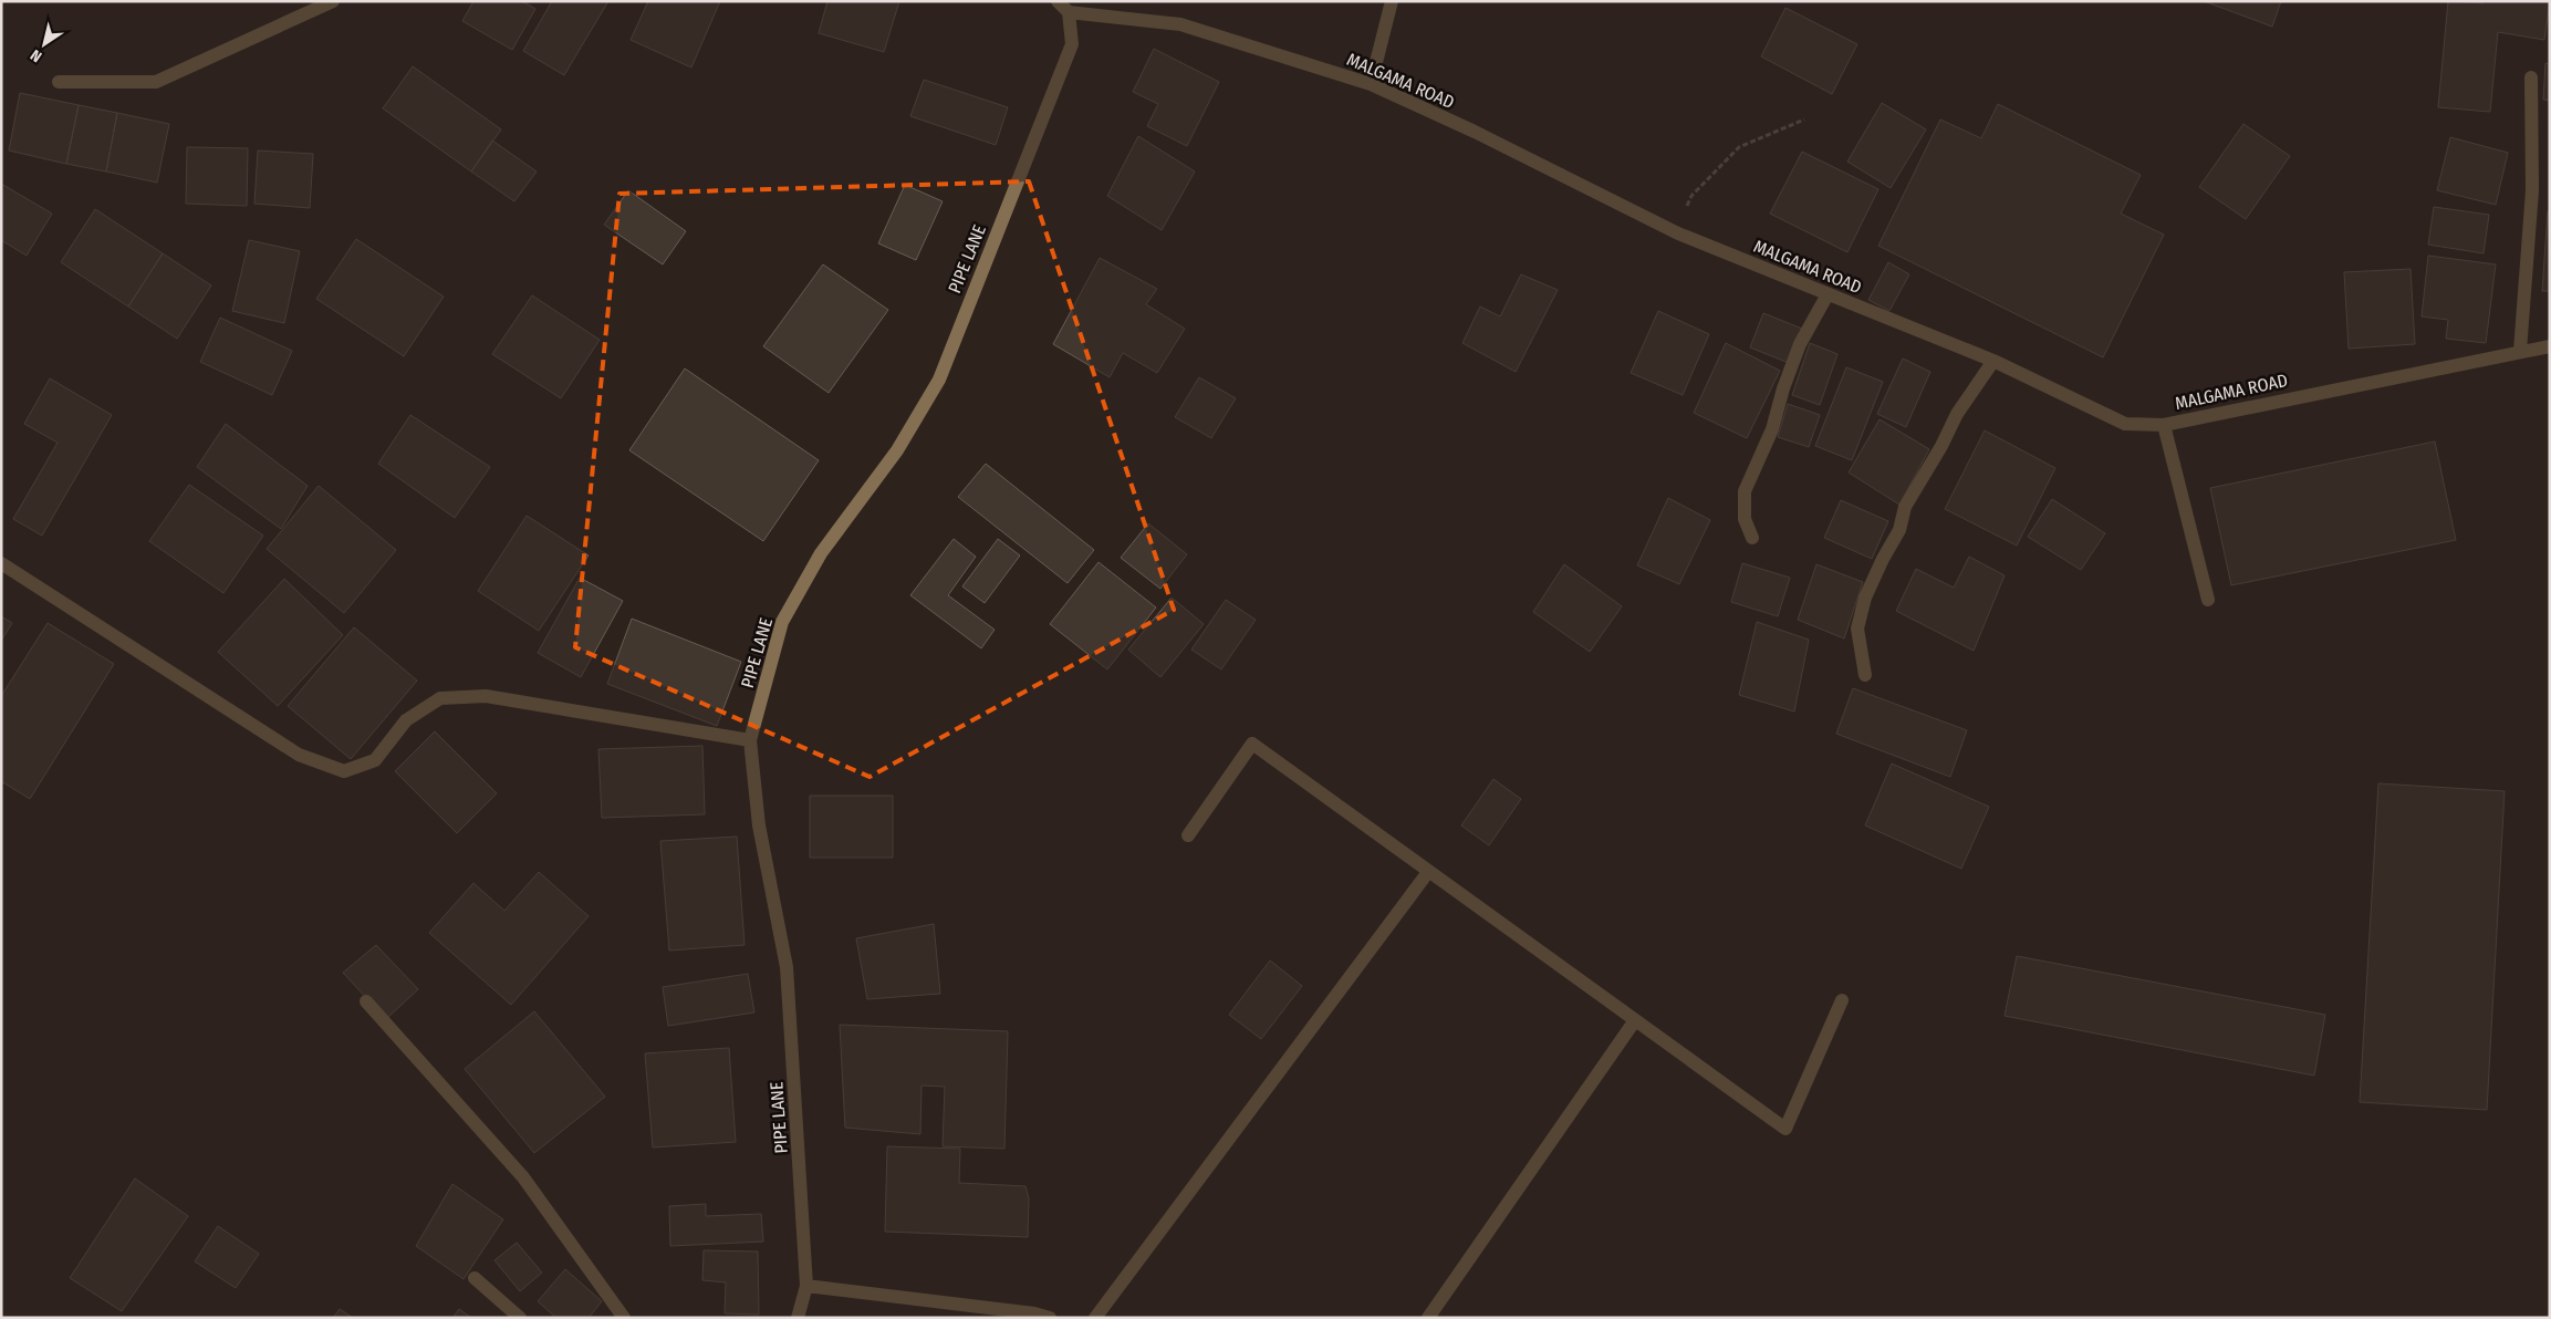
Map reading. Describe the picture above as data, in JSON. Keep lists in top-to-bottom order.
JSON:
{
  "streets": {
    "street": ["MALGAMA ROAD", "PIPE LANE"]
  },
  "crossings": [
    ["MALGAMA ROAD", "PIPE LANE"]
  ],
  "north": "bottom left"
}
